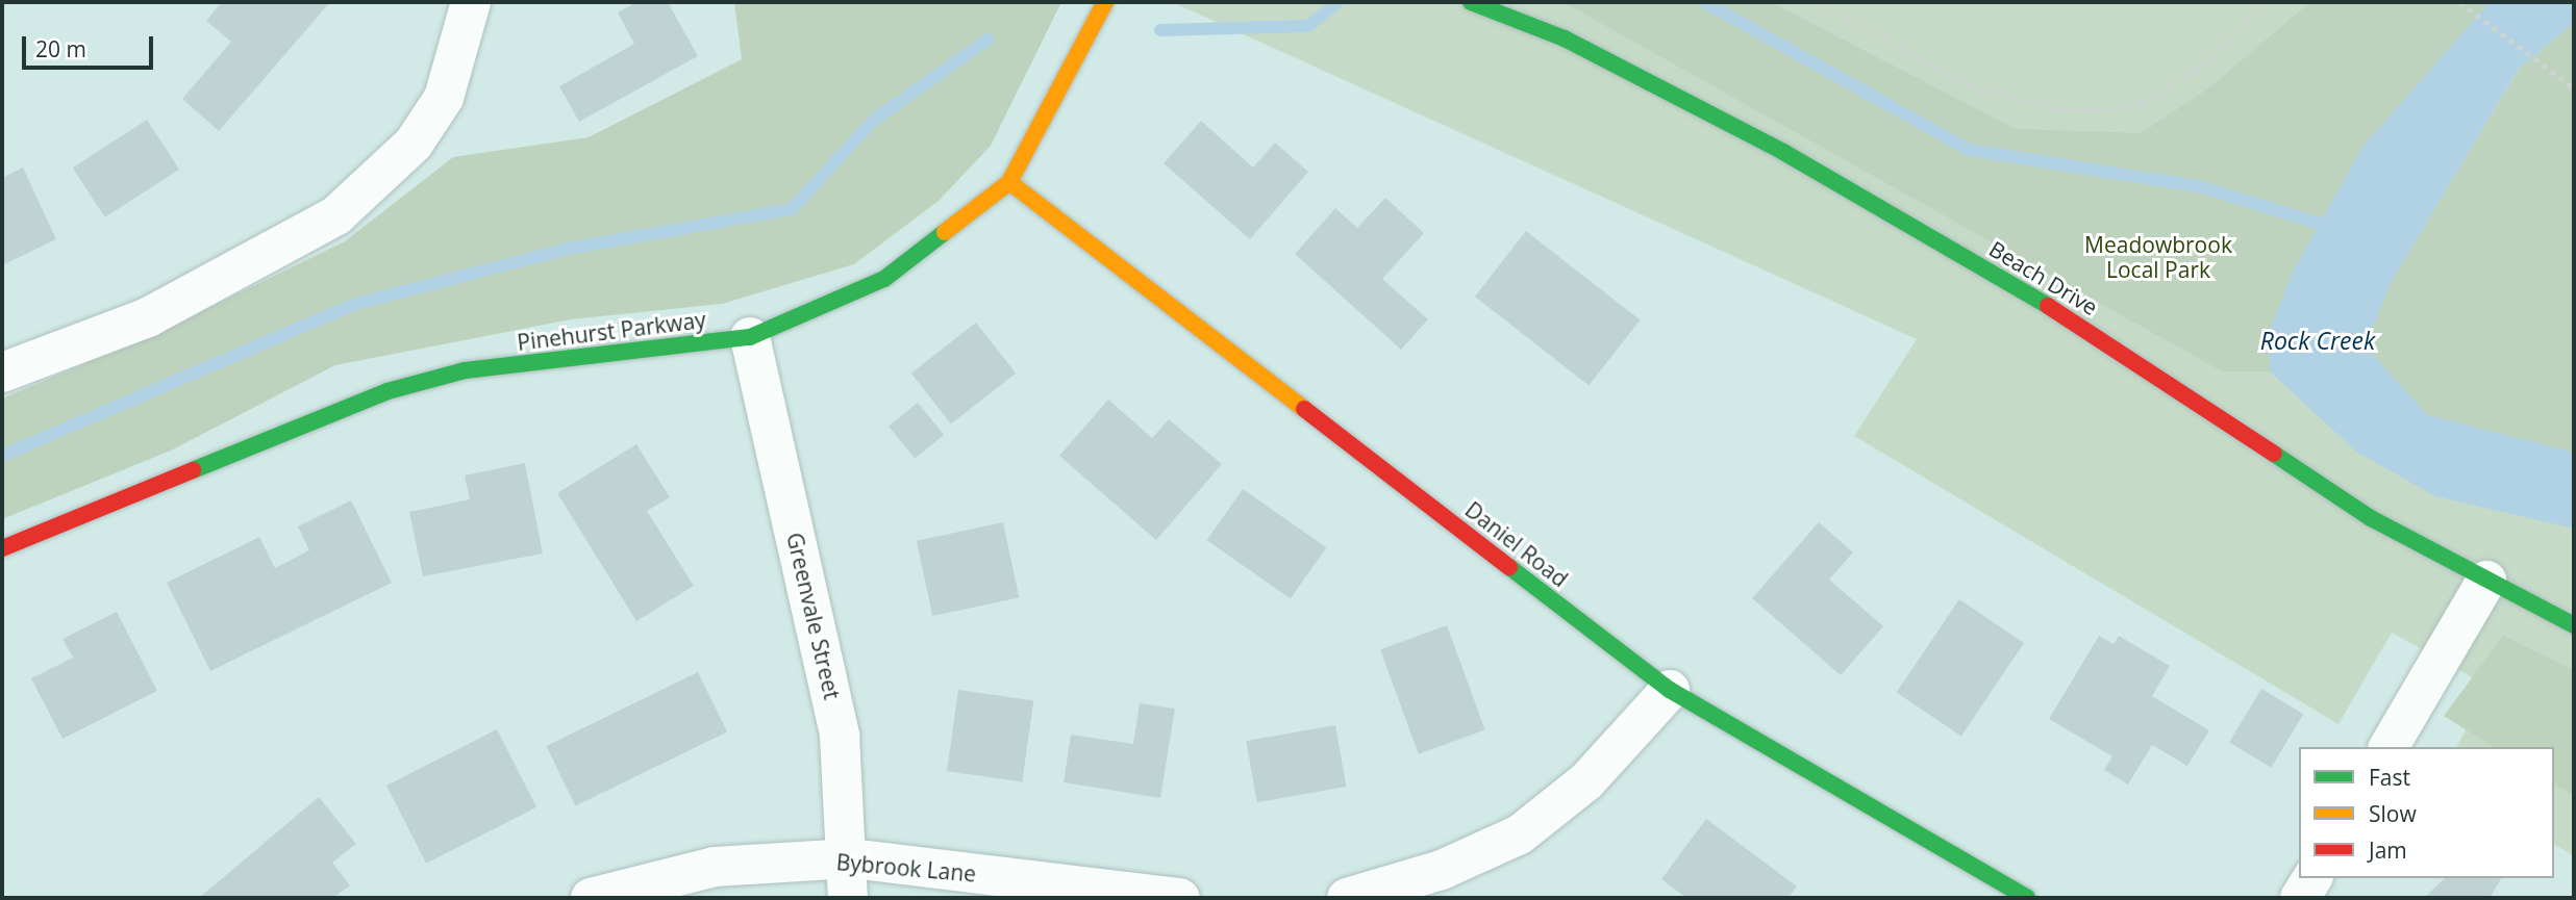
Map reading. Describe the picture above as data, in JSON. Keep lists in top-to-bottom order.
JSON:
{
  "streets": {
    "street": [
      "Beach Drive",
      "Pinehurst Parkway",
      "Daniel Road",
      "Greenvale Street",
      "Bybrook Lane"
    ]
  },
  "crossings": [
    ["Pinehurst Parkway", "Daniel Road"],
    ["Pinehurst Parkway", "Greenvale Street"],
    ["Greenvale Street", "Bybrook Lane"]
  ],
  "water": ["Rock Creek"],
  "parks": ["Meadowbrook Local Park"],
  "legend": ["Fast", "Slow", "Jam"],
  "scale_bar": "20 m"
}
